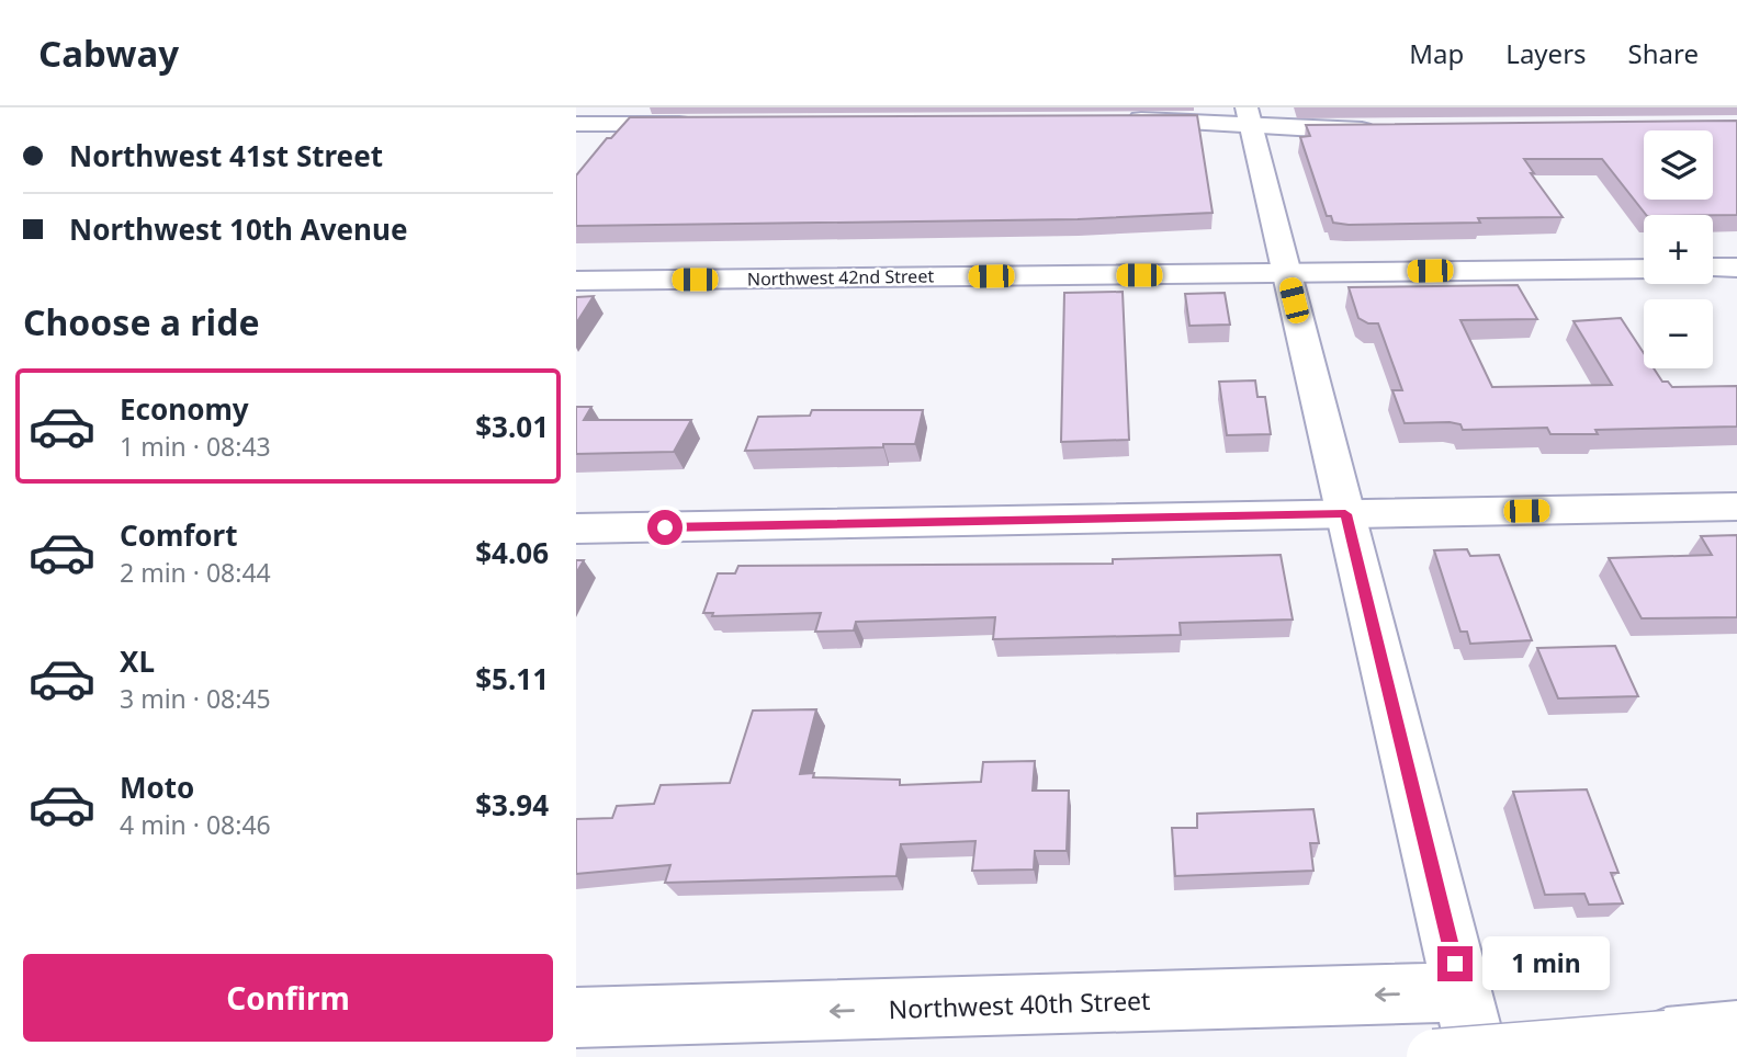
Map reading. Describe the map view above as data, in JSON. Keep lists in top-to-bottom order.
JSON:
{
  "streets": {
    "main road": ["Northwest 42nd Street", "Northwest 40th Street"]
  },
  "one_way": ["Northwest 40th Street"],
  "page": {
    "header": "Cabway",
    "nav": ["Map", "Layers", "Share"],
    "banner": ["Northwest 41st Street", "Northwest 10th Avenue"],
    "map_buttons": ["+", "−"],
    "heading": "Choose a ride",
    "list": [
      {
        "name": "Economy",
        "note": "1 min · 08:43",
        "value": "$3.01"
      },
      {
        "name": "Comfort",
        "note": "2 min · 08:44",
        "value": "$4.06"
      },
      {
        "name": "XL",
        "note": "3 min · 08:45",
        "value": "$5.11"
      },
      {
        "name": "Moto",
        "note": "4 min · 08:46",
        "value": "$3.94"
      }
    ],
    "bubble": "1 min",
    "buttons": "Confirm"
  }
}
